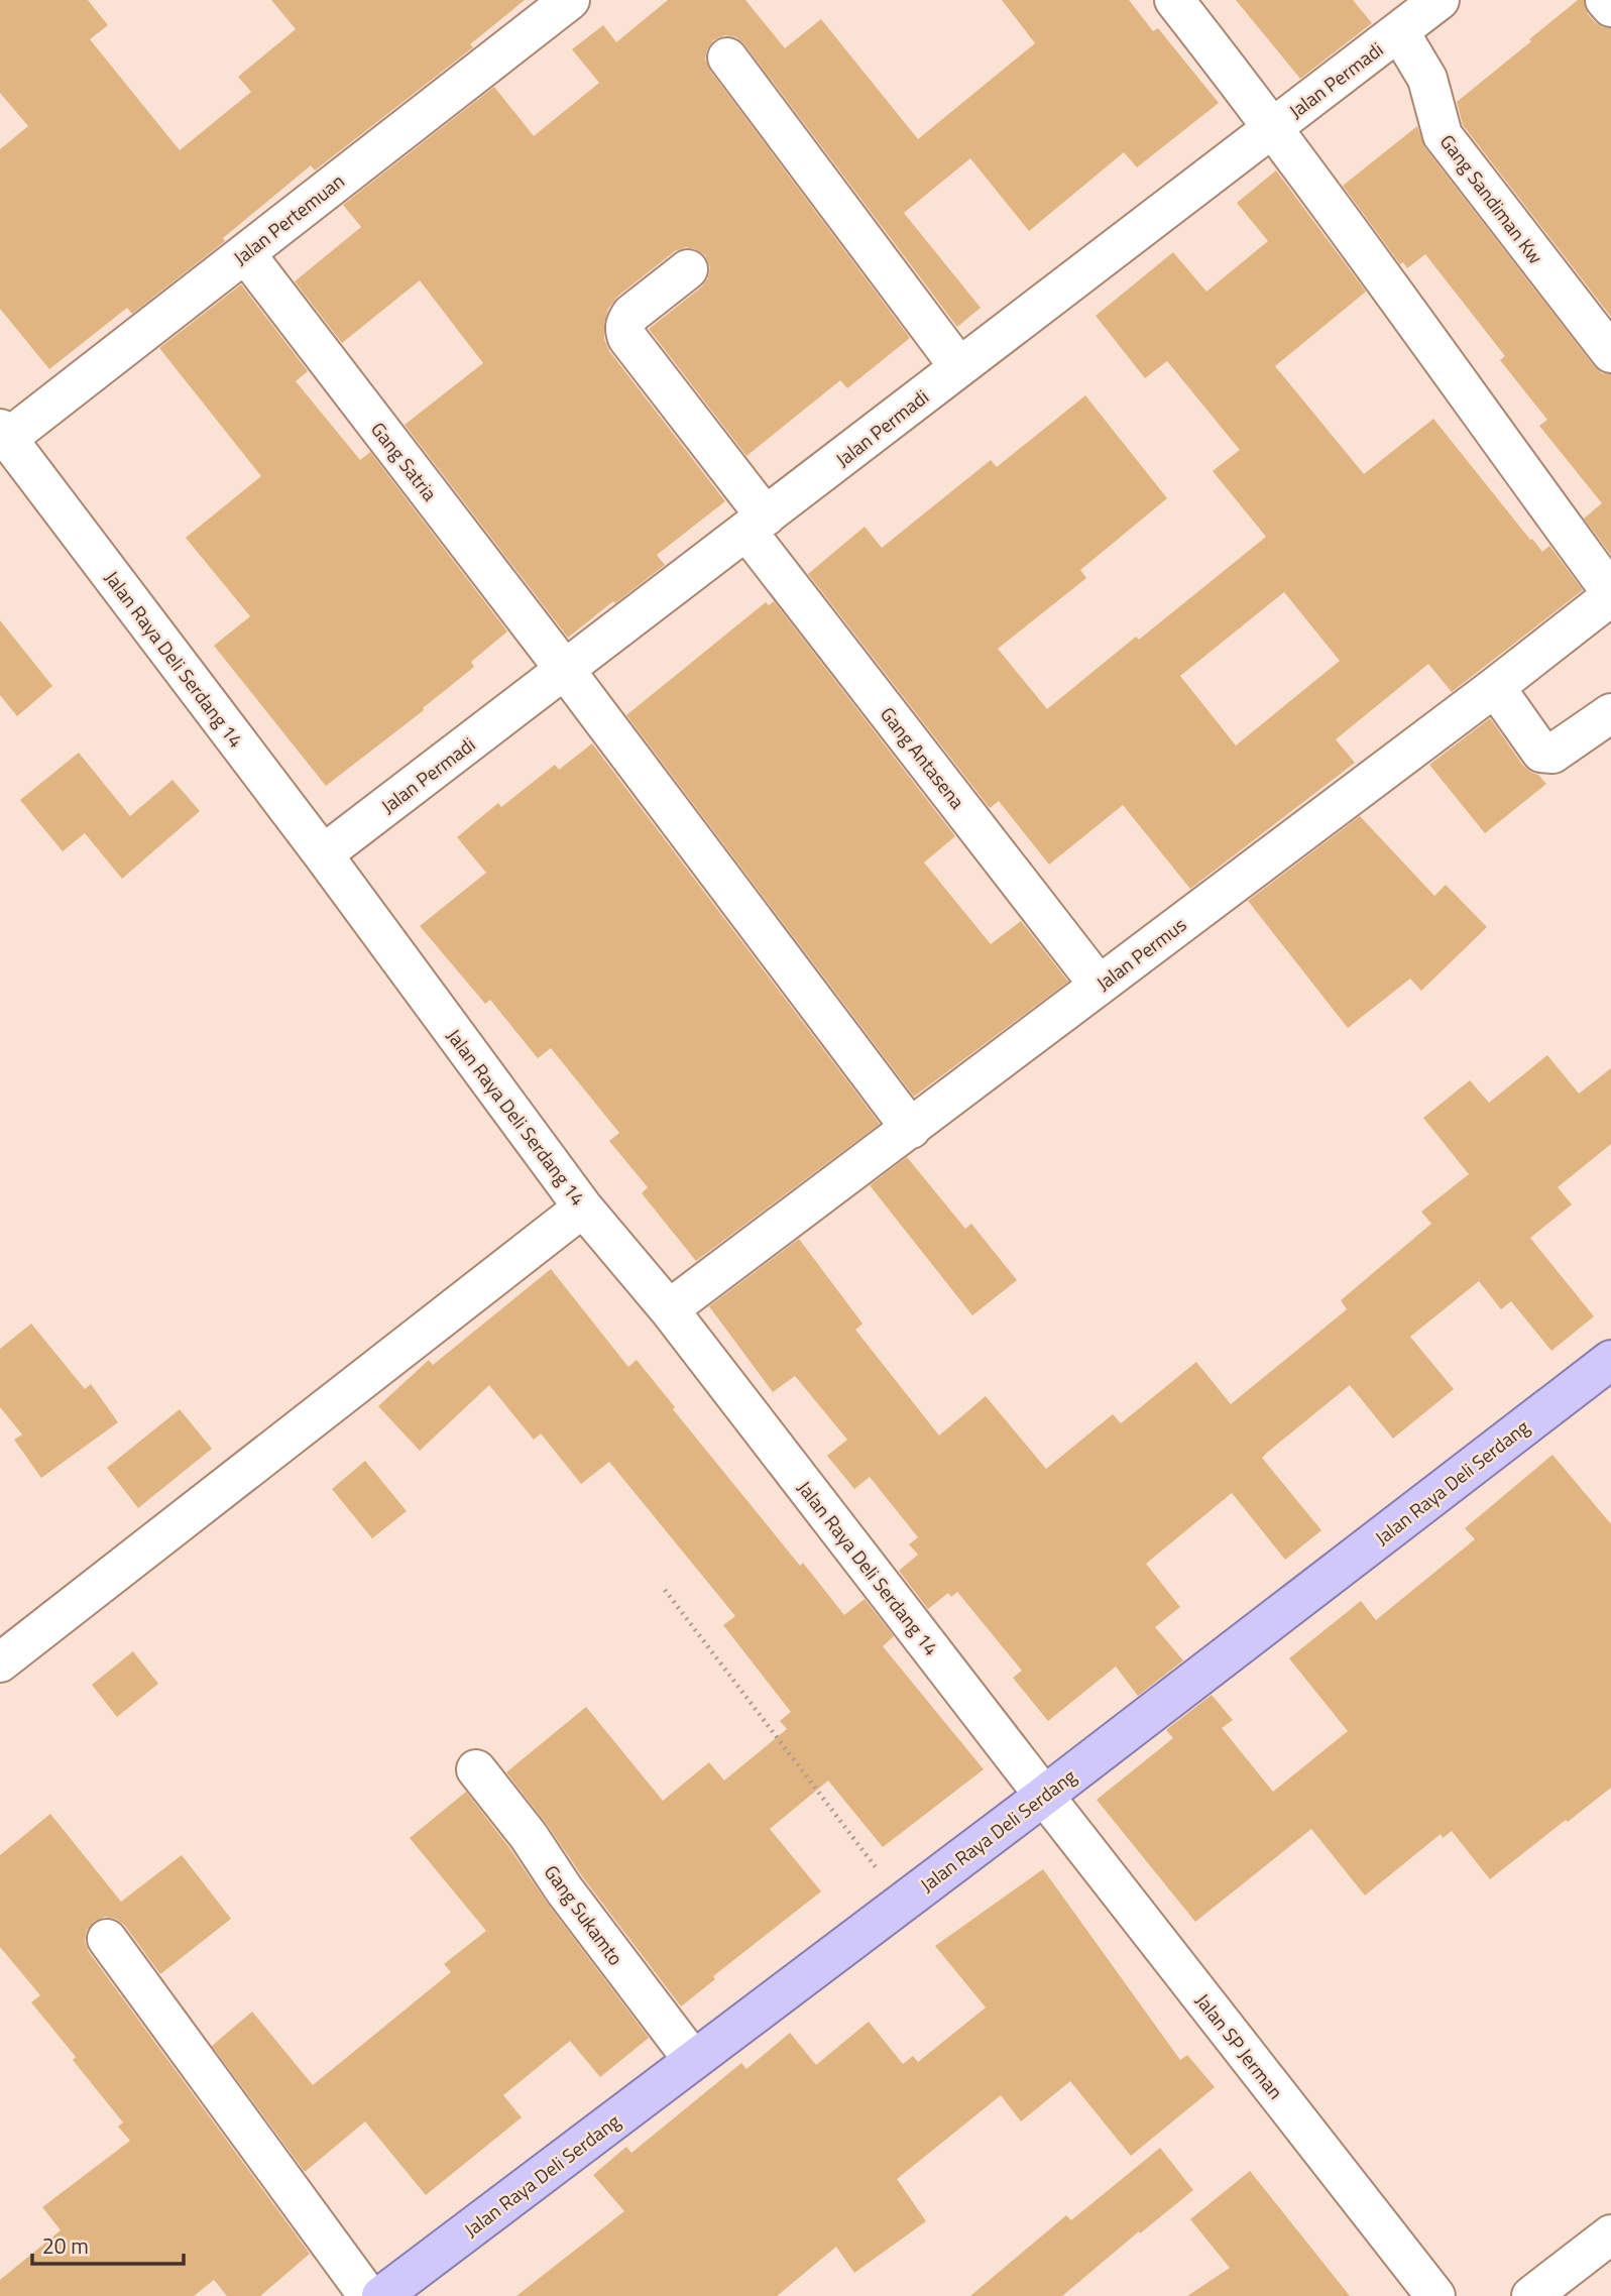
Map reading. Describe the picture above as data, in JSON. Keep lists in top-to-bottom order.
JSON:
{
  "streets": {
    "main road": ["Jalan Raya Deli Serdang"],
    "street": [
      "Jalan Permadi",
      "Gang Sandiman Kw",
      "Jalan Pertemuan",
      "Gang Satria",
      "Jalan Raya Deli Serdang 14",
      "Gang Antasena",
      "Jalan Permus",
      "Gang Sukamto",
      "Jalan SP Jerman"
    ]
  },
  "crossings": [
    ["Jalan Permadi", "Gang Sandiman Kw"],
    ["Jalan Permadi", "Gang Satria"],
    ["Jalan Permadi", "Jalan Raya Deli Serdang 14"],
    ["Jalan Permadi", "Gang Antasena"],
    ["Jalan Pertemuan", "Gang Satria"],
    ["Jalan Pertemuan", "Jalan Raya Deli Serdang 14"],
    ["Gang Satria", "Jalan Permus"],
    ["Jalan Raya Deli Serdang 14", "Jalan Permus"],
    ["Jalan Raya Deli Serdang 14", "Jalan Raya Deli Serdang"],
    ["Jalan Raya Deli Serdang 14", "Jalan SP Jerman"],
    ["Gang Antasena", "Jalan Permus"],
    ["Jalan Raya Deli Serdang", "Gang Sukamto"],
    ["Jalan Raya Deli Serdang", "Jalan SP Jerman"]
  ],
  "scale_bar": "20 m"
}
